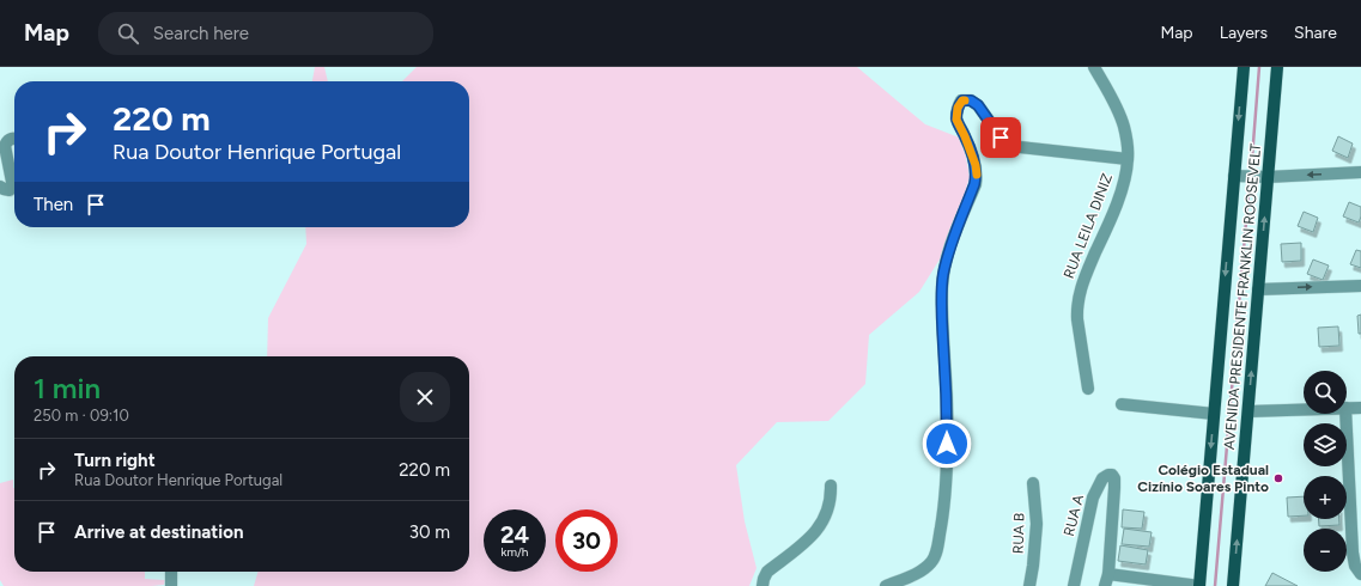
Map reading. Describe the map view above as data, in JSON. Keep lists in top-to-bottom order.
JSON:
{
  "streets": {
    "main road": ["AVENIDA PRESIDENTE FRANKLIN ROOSEVELT"],
    "street": ["RUA LEILA DINIZ", "RUA A", "RUA B"]
  },
  "places": ["Colégio Estadual Cizínio Soares Pinto"],
  "page": {
    "header": "Map",
    "search": "Search here",
    "nav": ["Map", "Layers", "Share"],
    "turn": ["220 m", "Rua Doutor Henrique Portugal"],
    "then": "Then",
    "heading": ["1 min", "250 m · 09:10"],
    "map_buttons": ["+", "−"],
    "list": [
      {
        "name": "Turn right",
        "note": "Rua Doutor Henrique Portugal",
        "value": "220 m"
      },
      {
        "name": "Arrive at destination",
        "value": "30 m"
      }
    ],
    "speed": "24 km/h",
    "limit": "30"
  }
}
